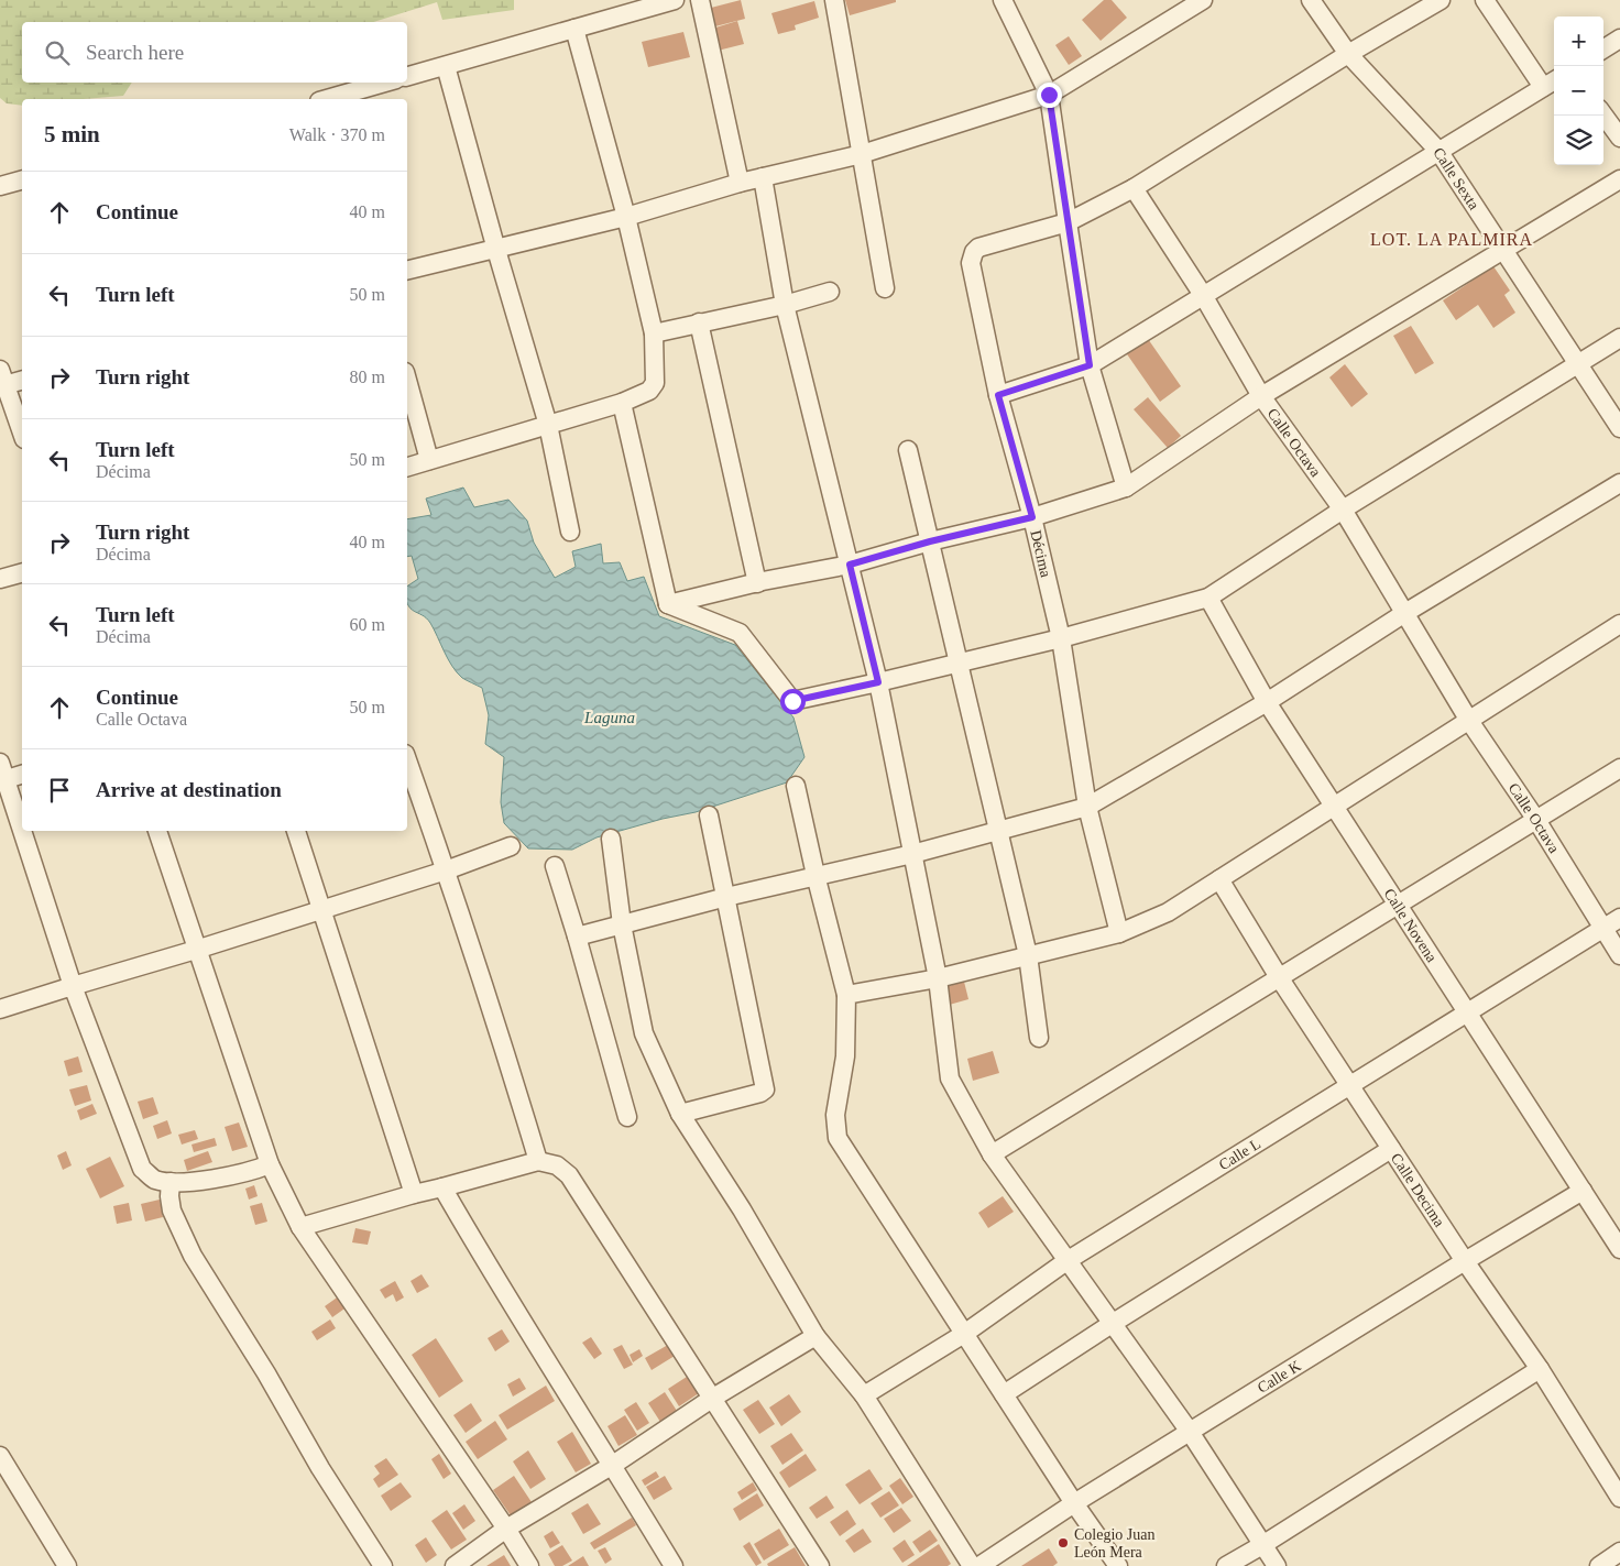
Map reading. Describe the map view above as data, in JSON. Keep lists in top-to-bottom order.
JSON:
{
  "streets": {
    "street": [
      "Calle Sexta",
      "Calle Octava",
      "Décima",
      "Calle Novena",
      "Calle L",
      "Calle Decima",
      "Calle K"
    ]
  },
  "crossings": [
    ["Calle Octava", "Calle L"],
    ["Calle Novena", "Calle L"],
    ["Calle Novena", "Calle K"],
    ["Calle L", "Calle Decima"],
    ["Calle Decima", "Calle K"]
  ],
  "districts": ["LOT. LA PALMIRA"],
  "water": ["Laguna"],
  "places": ["Colegio Juan León Mera"],
  "page": {
    "map_buttons": ["+", "−"],
    "search": "Search here",
    "heading": ["5 min", "Walk · 370 m"],
    "list": [
      ["Continue", "40 m"],
      ["Turn left", "50 m"],
      ["Turn right", "80 m"],
      ["Turn left", "Décima", "50 m"],
      ["Turn right", "Décima", "40 m"],
      ["Turn left", "Décima", "60 m"],
      ["Continue", "Calle Octava", "50 m"],
      "Arrive at destination"
    ]
  }
}
